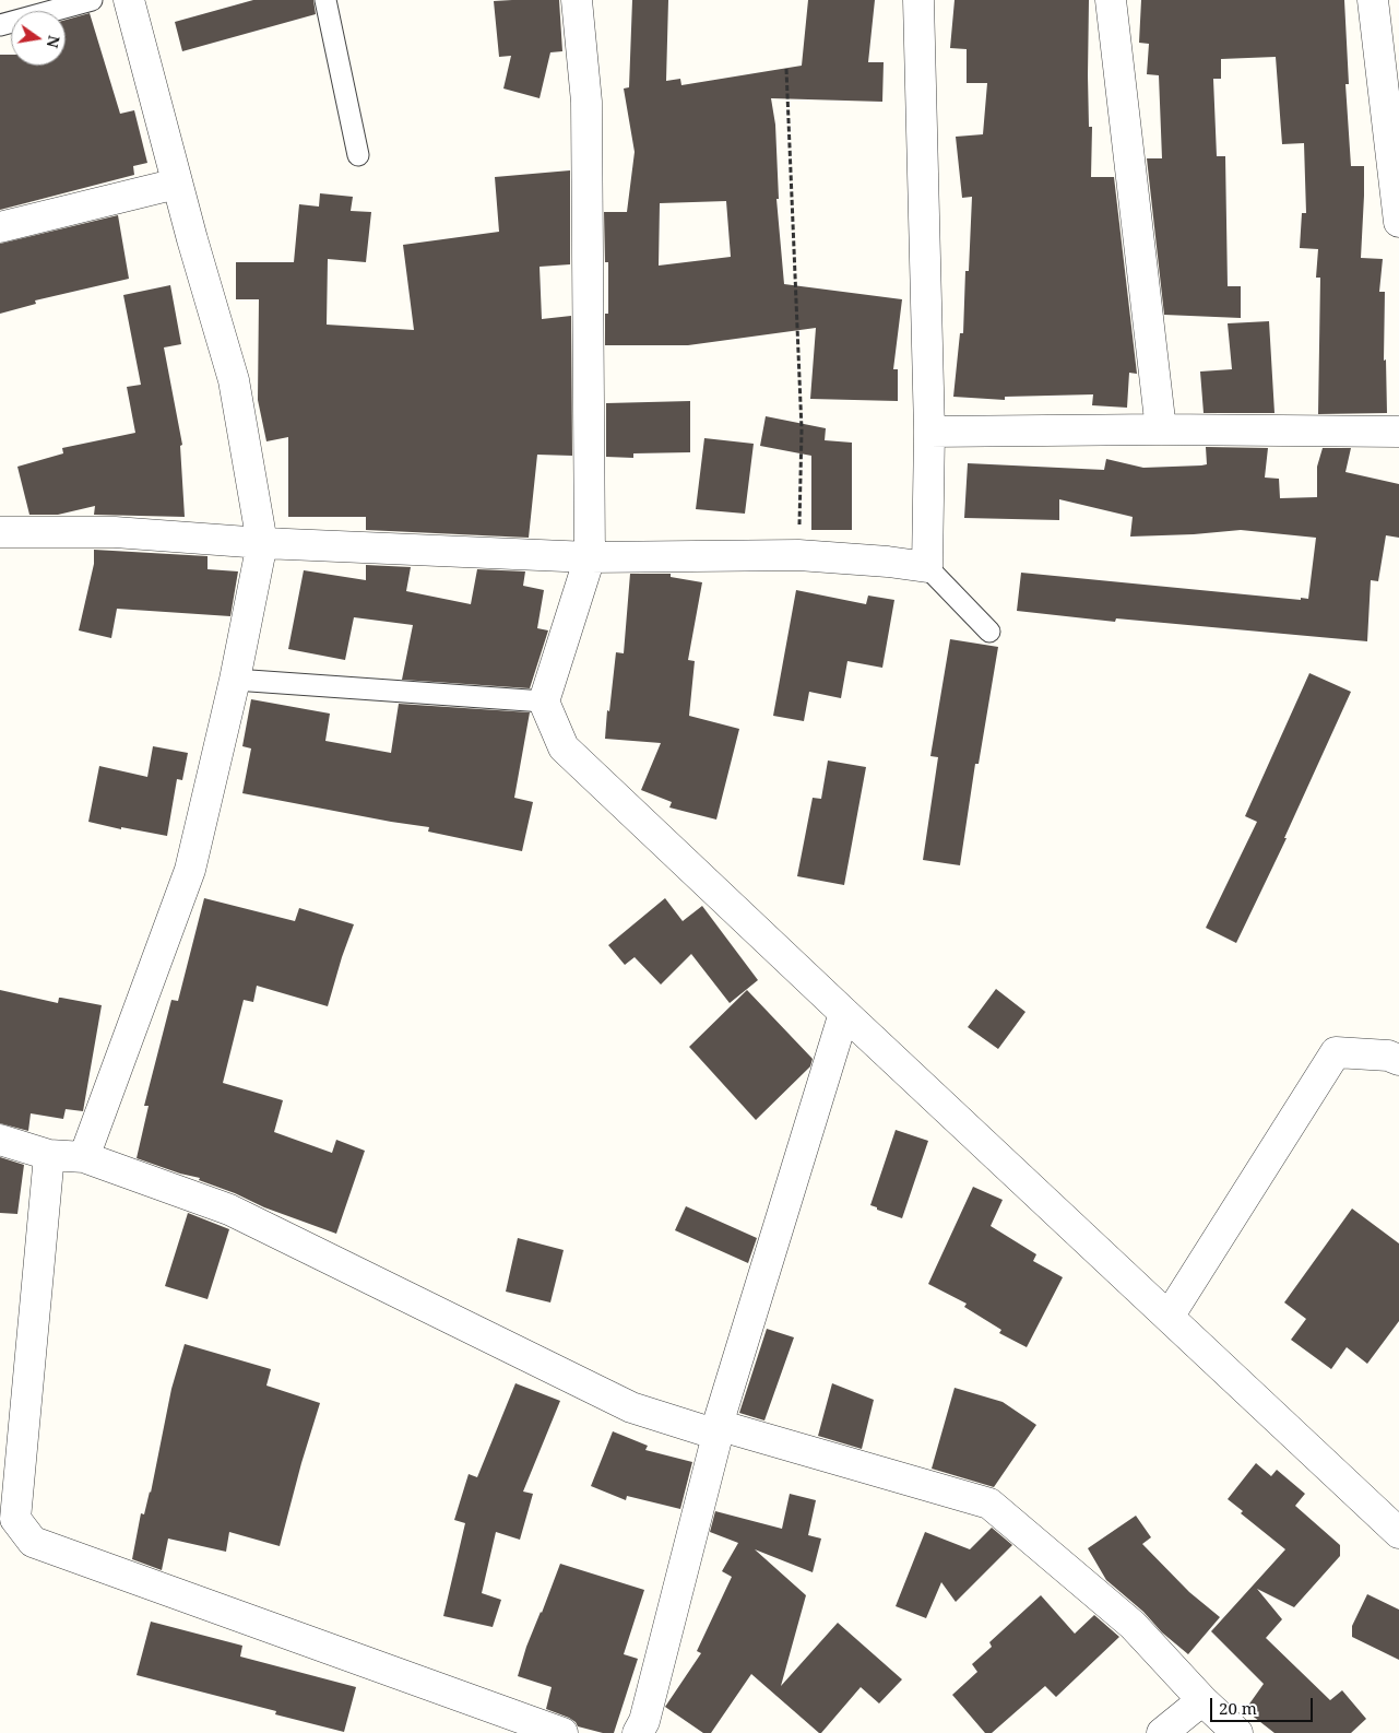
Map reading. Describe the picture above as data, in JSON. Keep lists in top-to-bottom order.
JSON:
{
  "scale_bar": "20 m",
  "north": "right"
}
